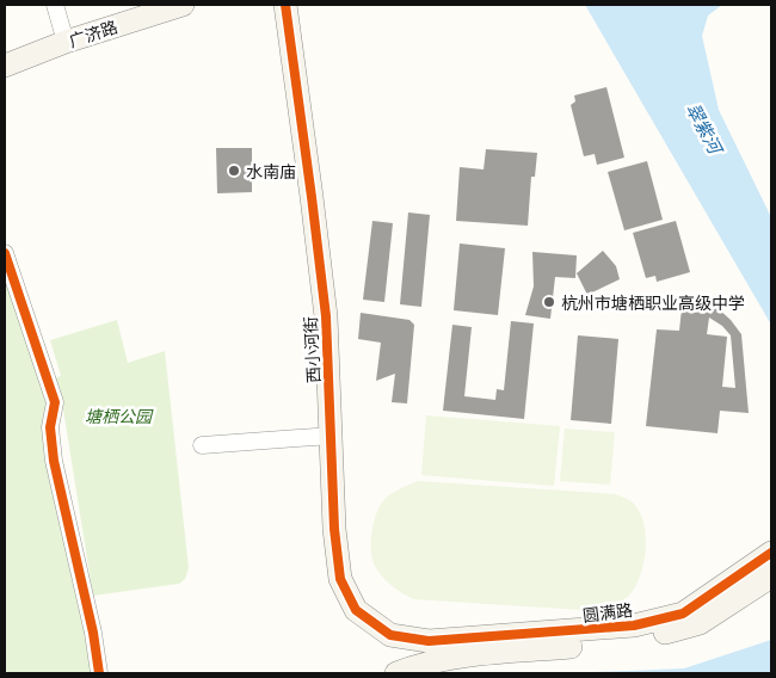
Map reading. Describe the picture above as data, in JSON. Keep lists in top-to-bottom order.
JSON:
{
  "streets": {
    "street": ["广济路", "西小河街", "圆满路"]
  },
  "crossings": [
    ["西小河街", "圆满路"]
  ],
  "water": ["翠紫河"],
  "parks": ["塘栖公园"],
  "places": ["水南庙", "杭州市塘栖职业高级中学"]
}
